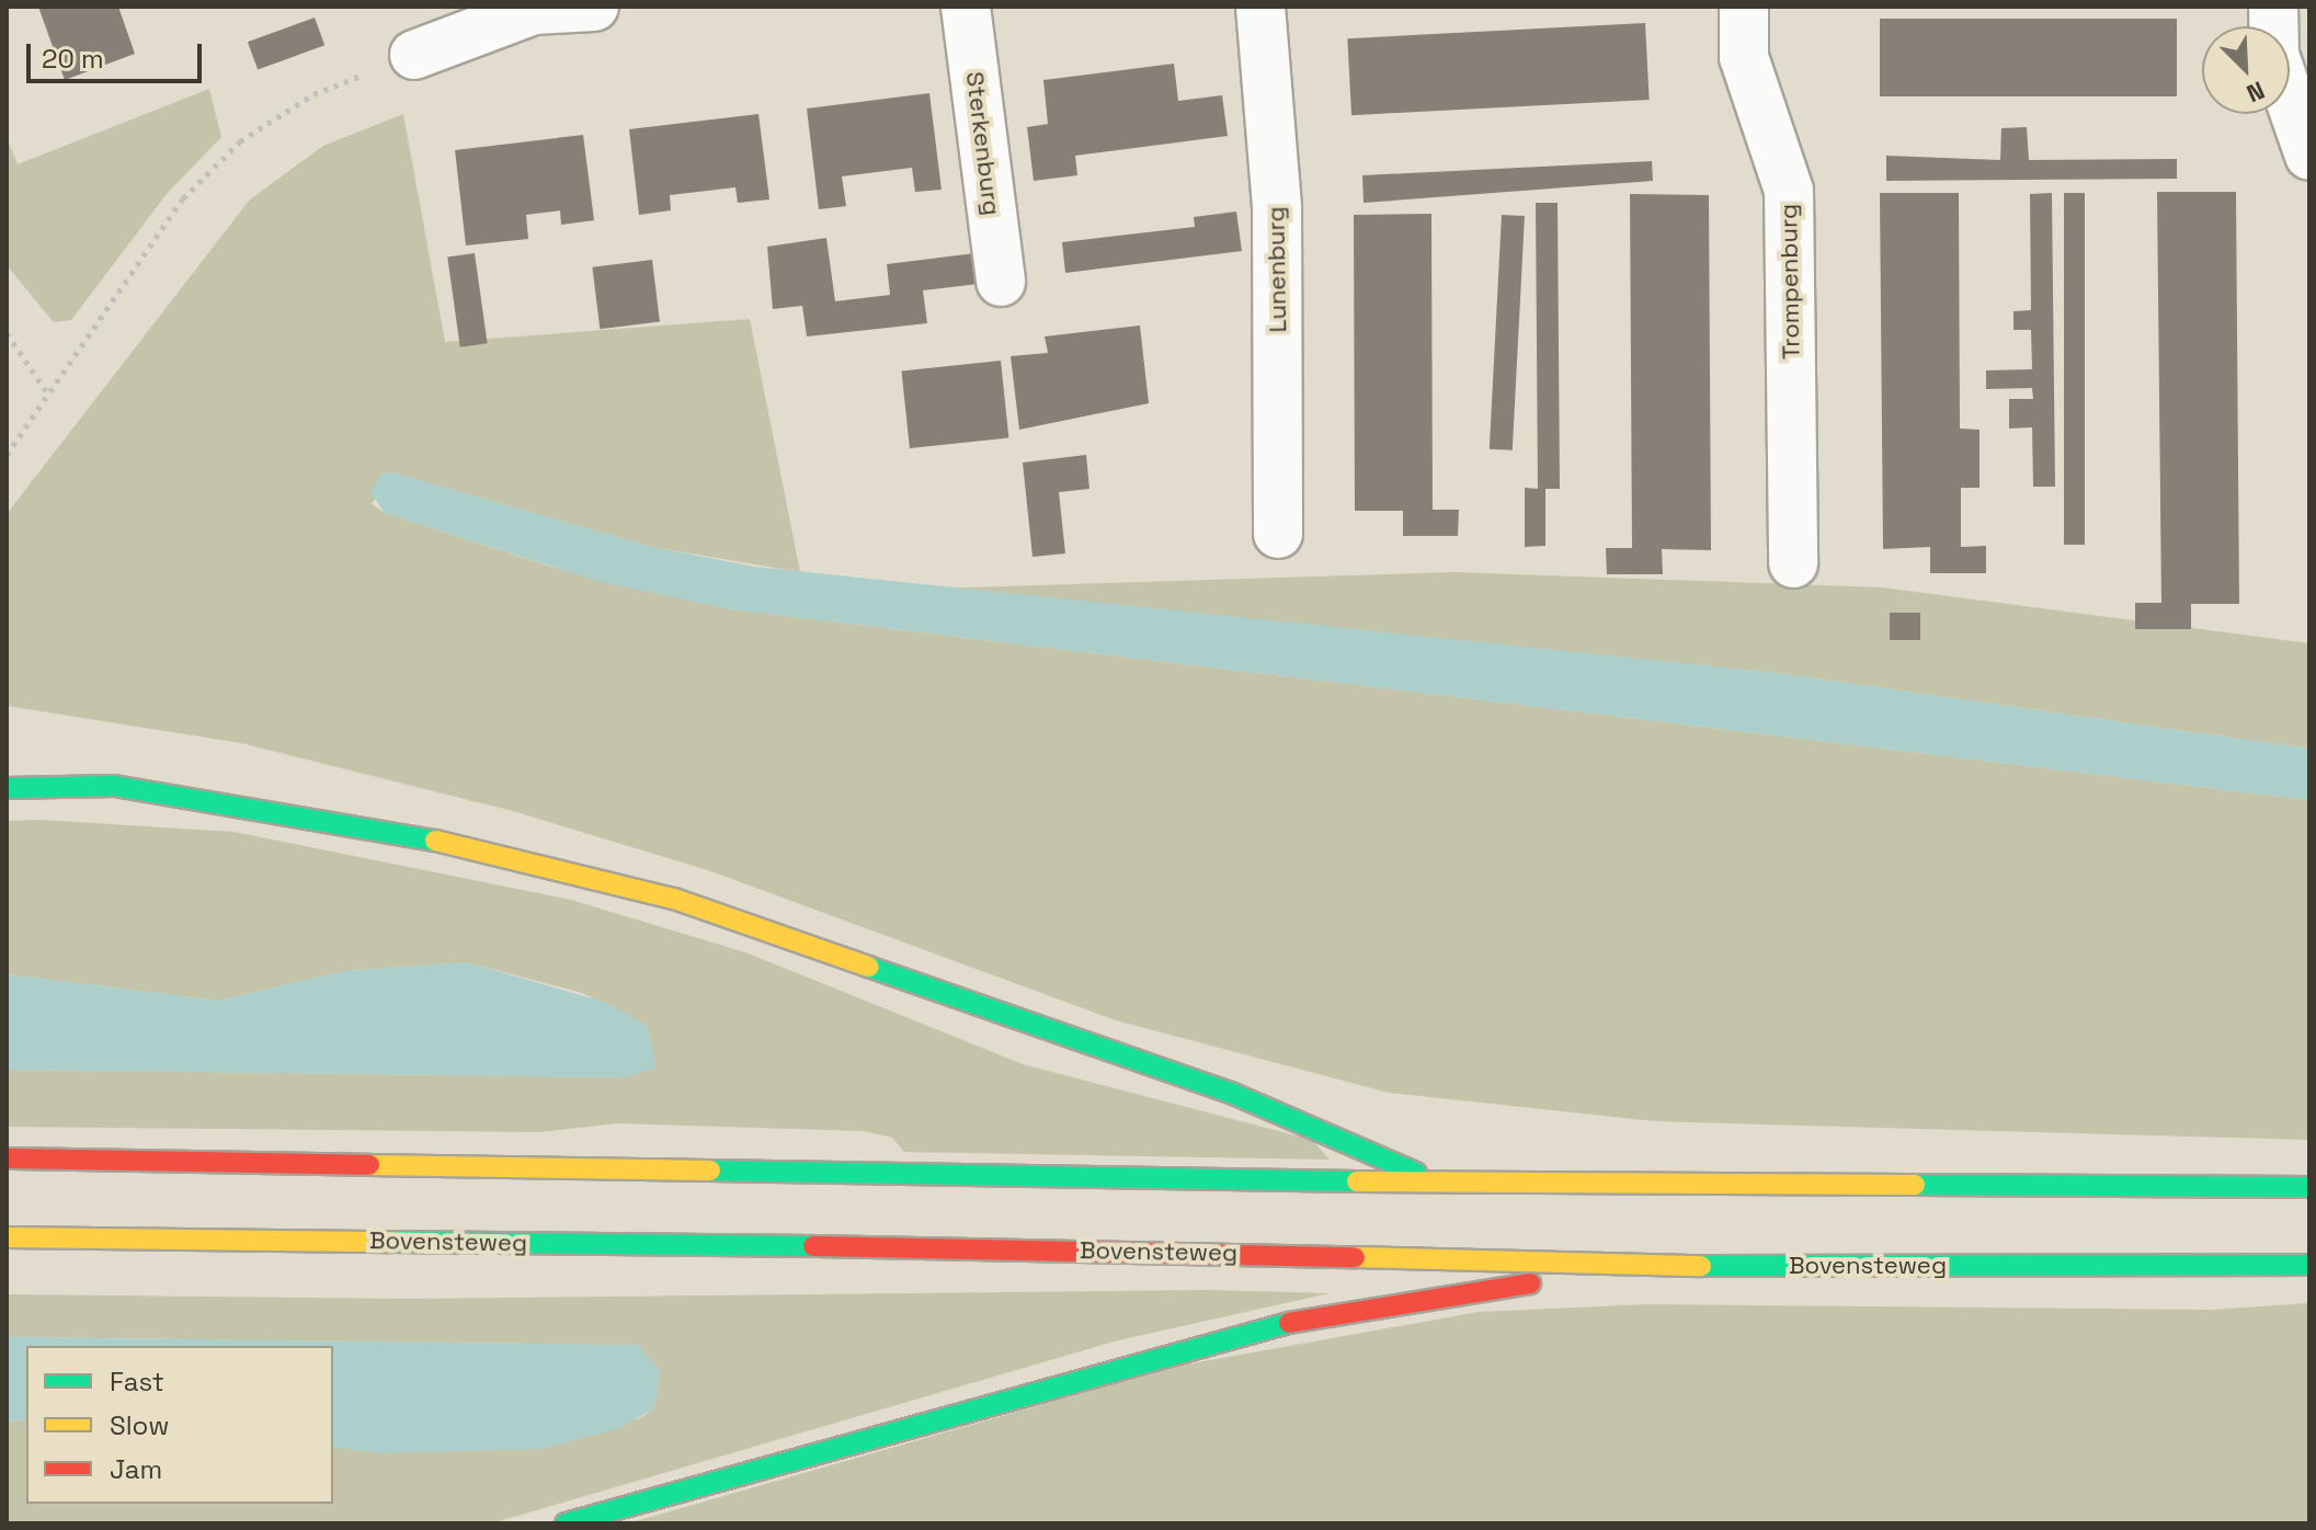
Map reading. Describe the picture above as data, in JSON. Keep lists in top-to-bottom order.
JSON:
{
  "streets": {
    "main road": ["Bovensteweg"],
    "street": ["Sterkenburg", "Lunenburg", "Trompenburg"]
  },
  "legend": ["Fast", "Slow", "Jam"],
  "scale_bar": "20 m",
  "north": "bottom right"
}
